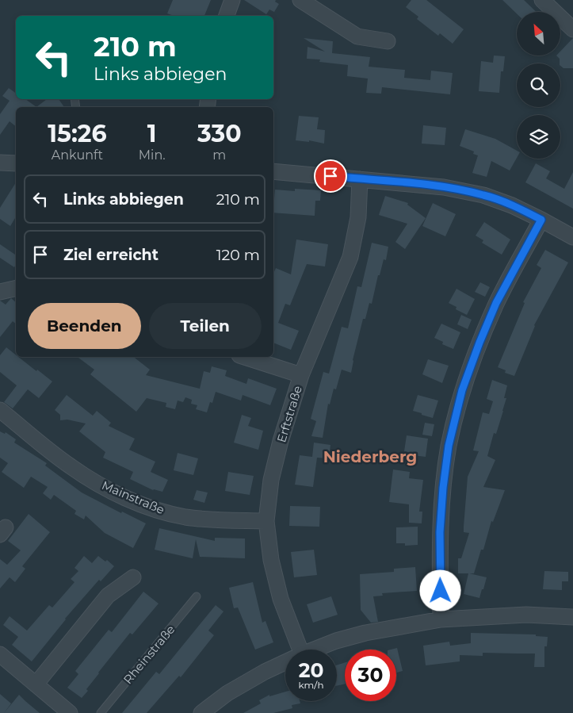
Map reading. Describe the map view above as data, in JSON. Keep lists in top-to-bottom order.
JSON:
{
  "streets": {
    "street": ["Erftstraße", "Mainstraße"],
    "lane": ["Rheinstraße"]
  },
  "crossings": [
    ["Erftstraße", "Mainstraße"]
  ],
  "districts": ["Niederberg"],
  "north": "top left",
  "page": {
    "turn": ["210 m", "Links abbiegen"],
    "eta": [
      "15:26",
      "Ankunft",
      "1",
      "Min.",
      "330",
      "m"
    ],
    "list": [
      {
        "name": "Links abbiegen",
        "value": "210 m"
      },
      {
        "name": "Ziel erreicht",
        "value": "120 m"
      }
    ],
    "buttons": ["Beenden", "Teilen"],
    "speed": "20 km/h",
    "limit": "30"
  }
}
